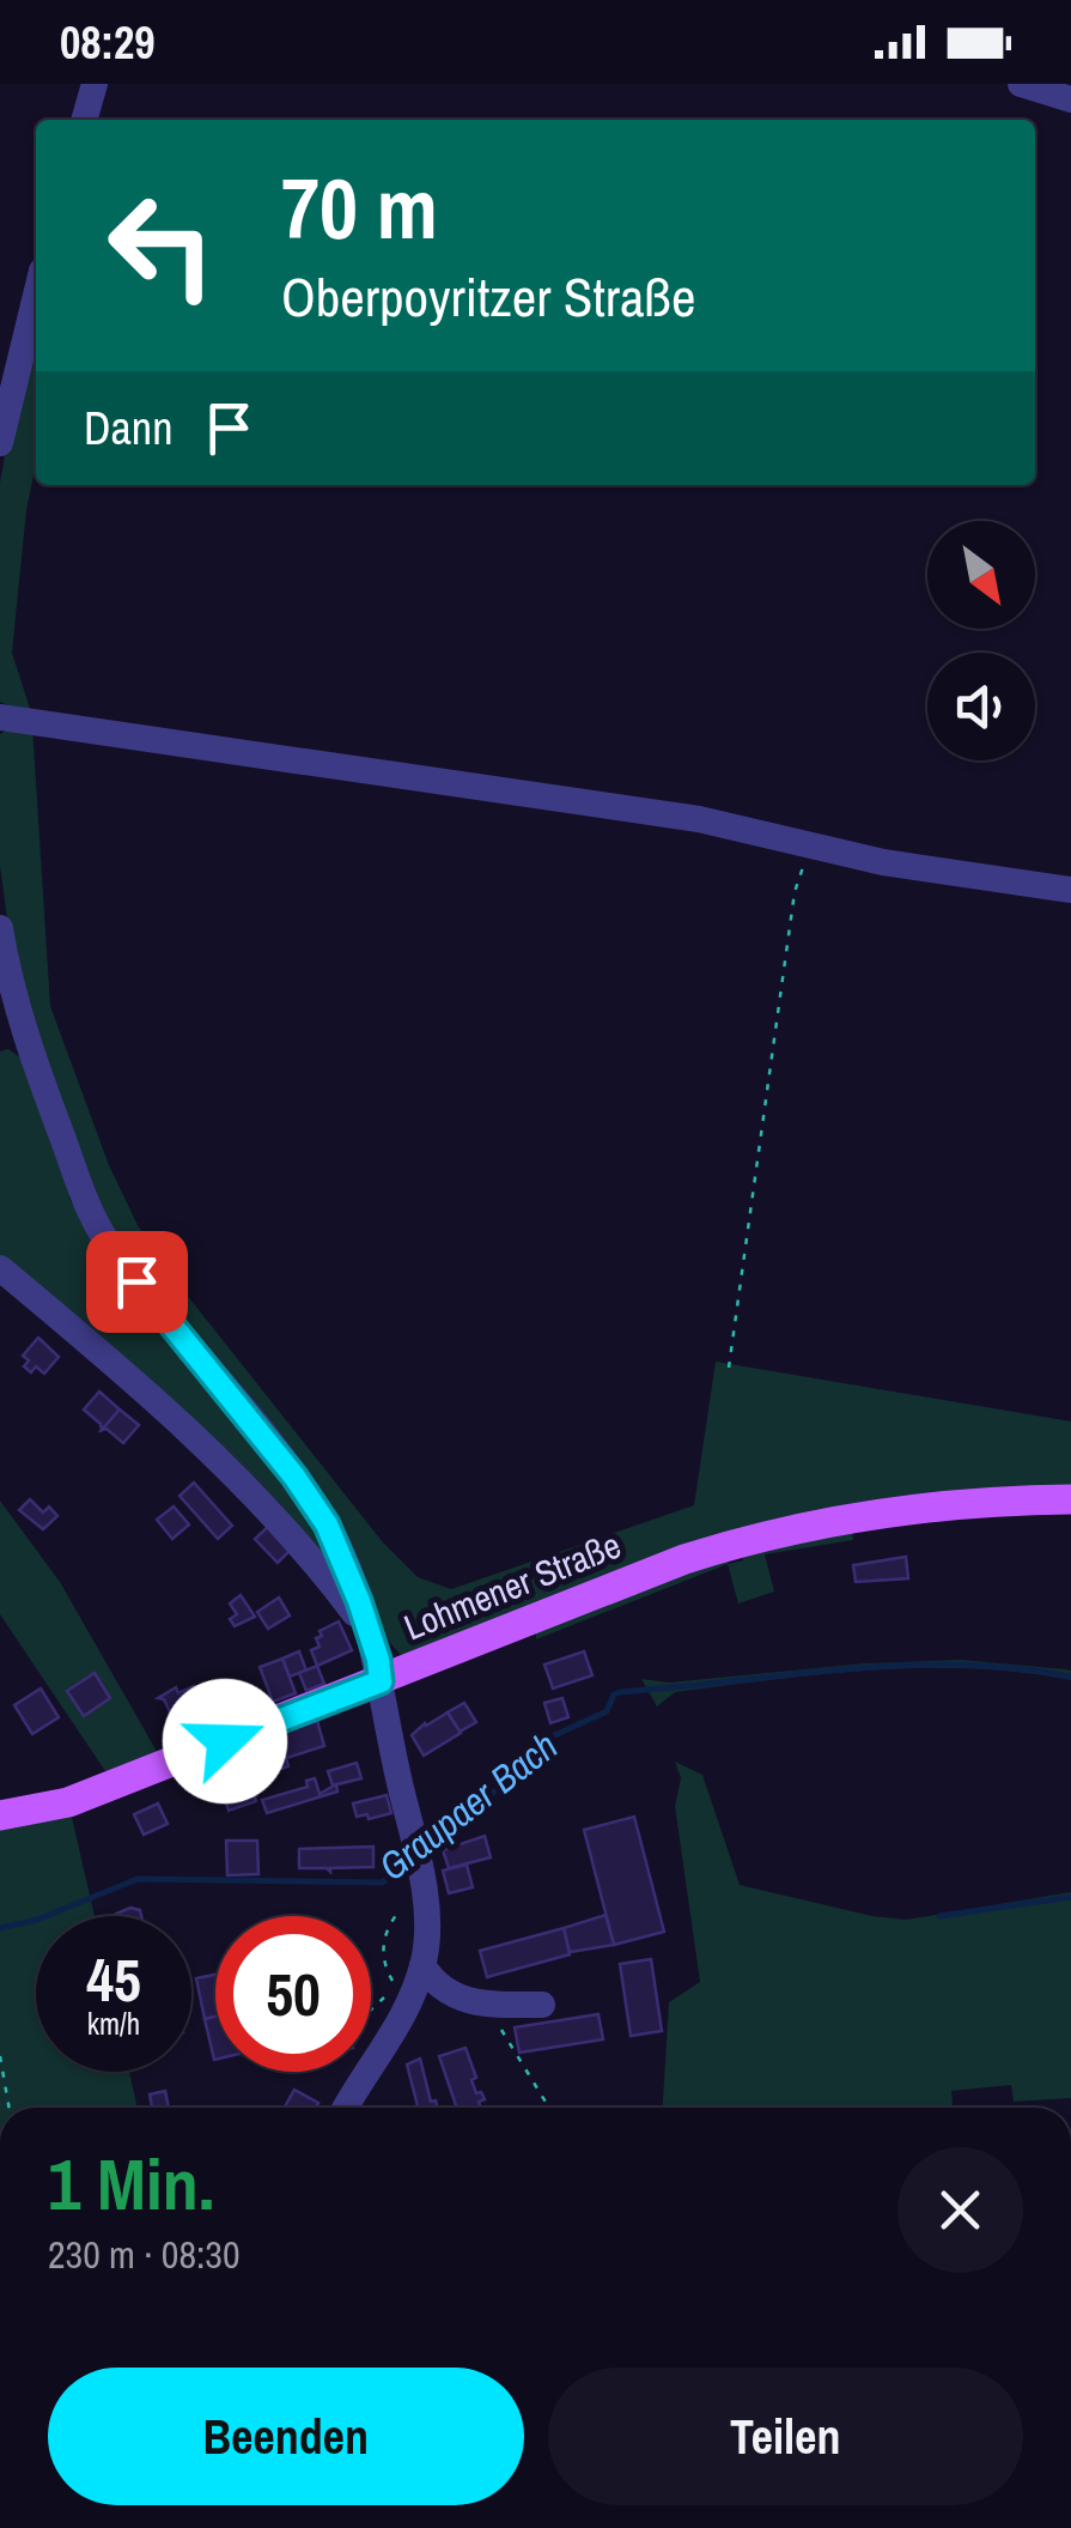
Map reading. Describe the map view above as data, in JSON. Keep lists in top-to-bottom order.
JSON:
{
  "streets": {
    "main road": ["Lohmener Straße"]
  },
  "water": ["Graupaer Bach"],
  "north": "bottom right",
  "page": {
    "status": "08:29",
    "turn": ["70 m", "Oberpoyritzer Straße"],
    "then": "Dann",
    "speed": "45 km/h",
    "limit": "50",
    "heading": ["1 Min.", "230 m · 08:30"],
    "buttons": ["Beenden", "Teilen"]
  }
}
